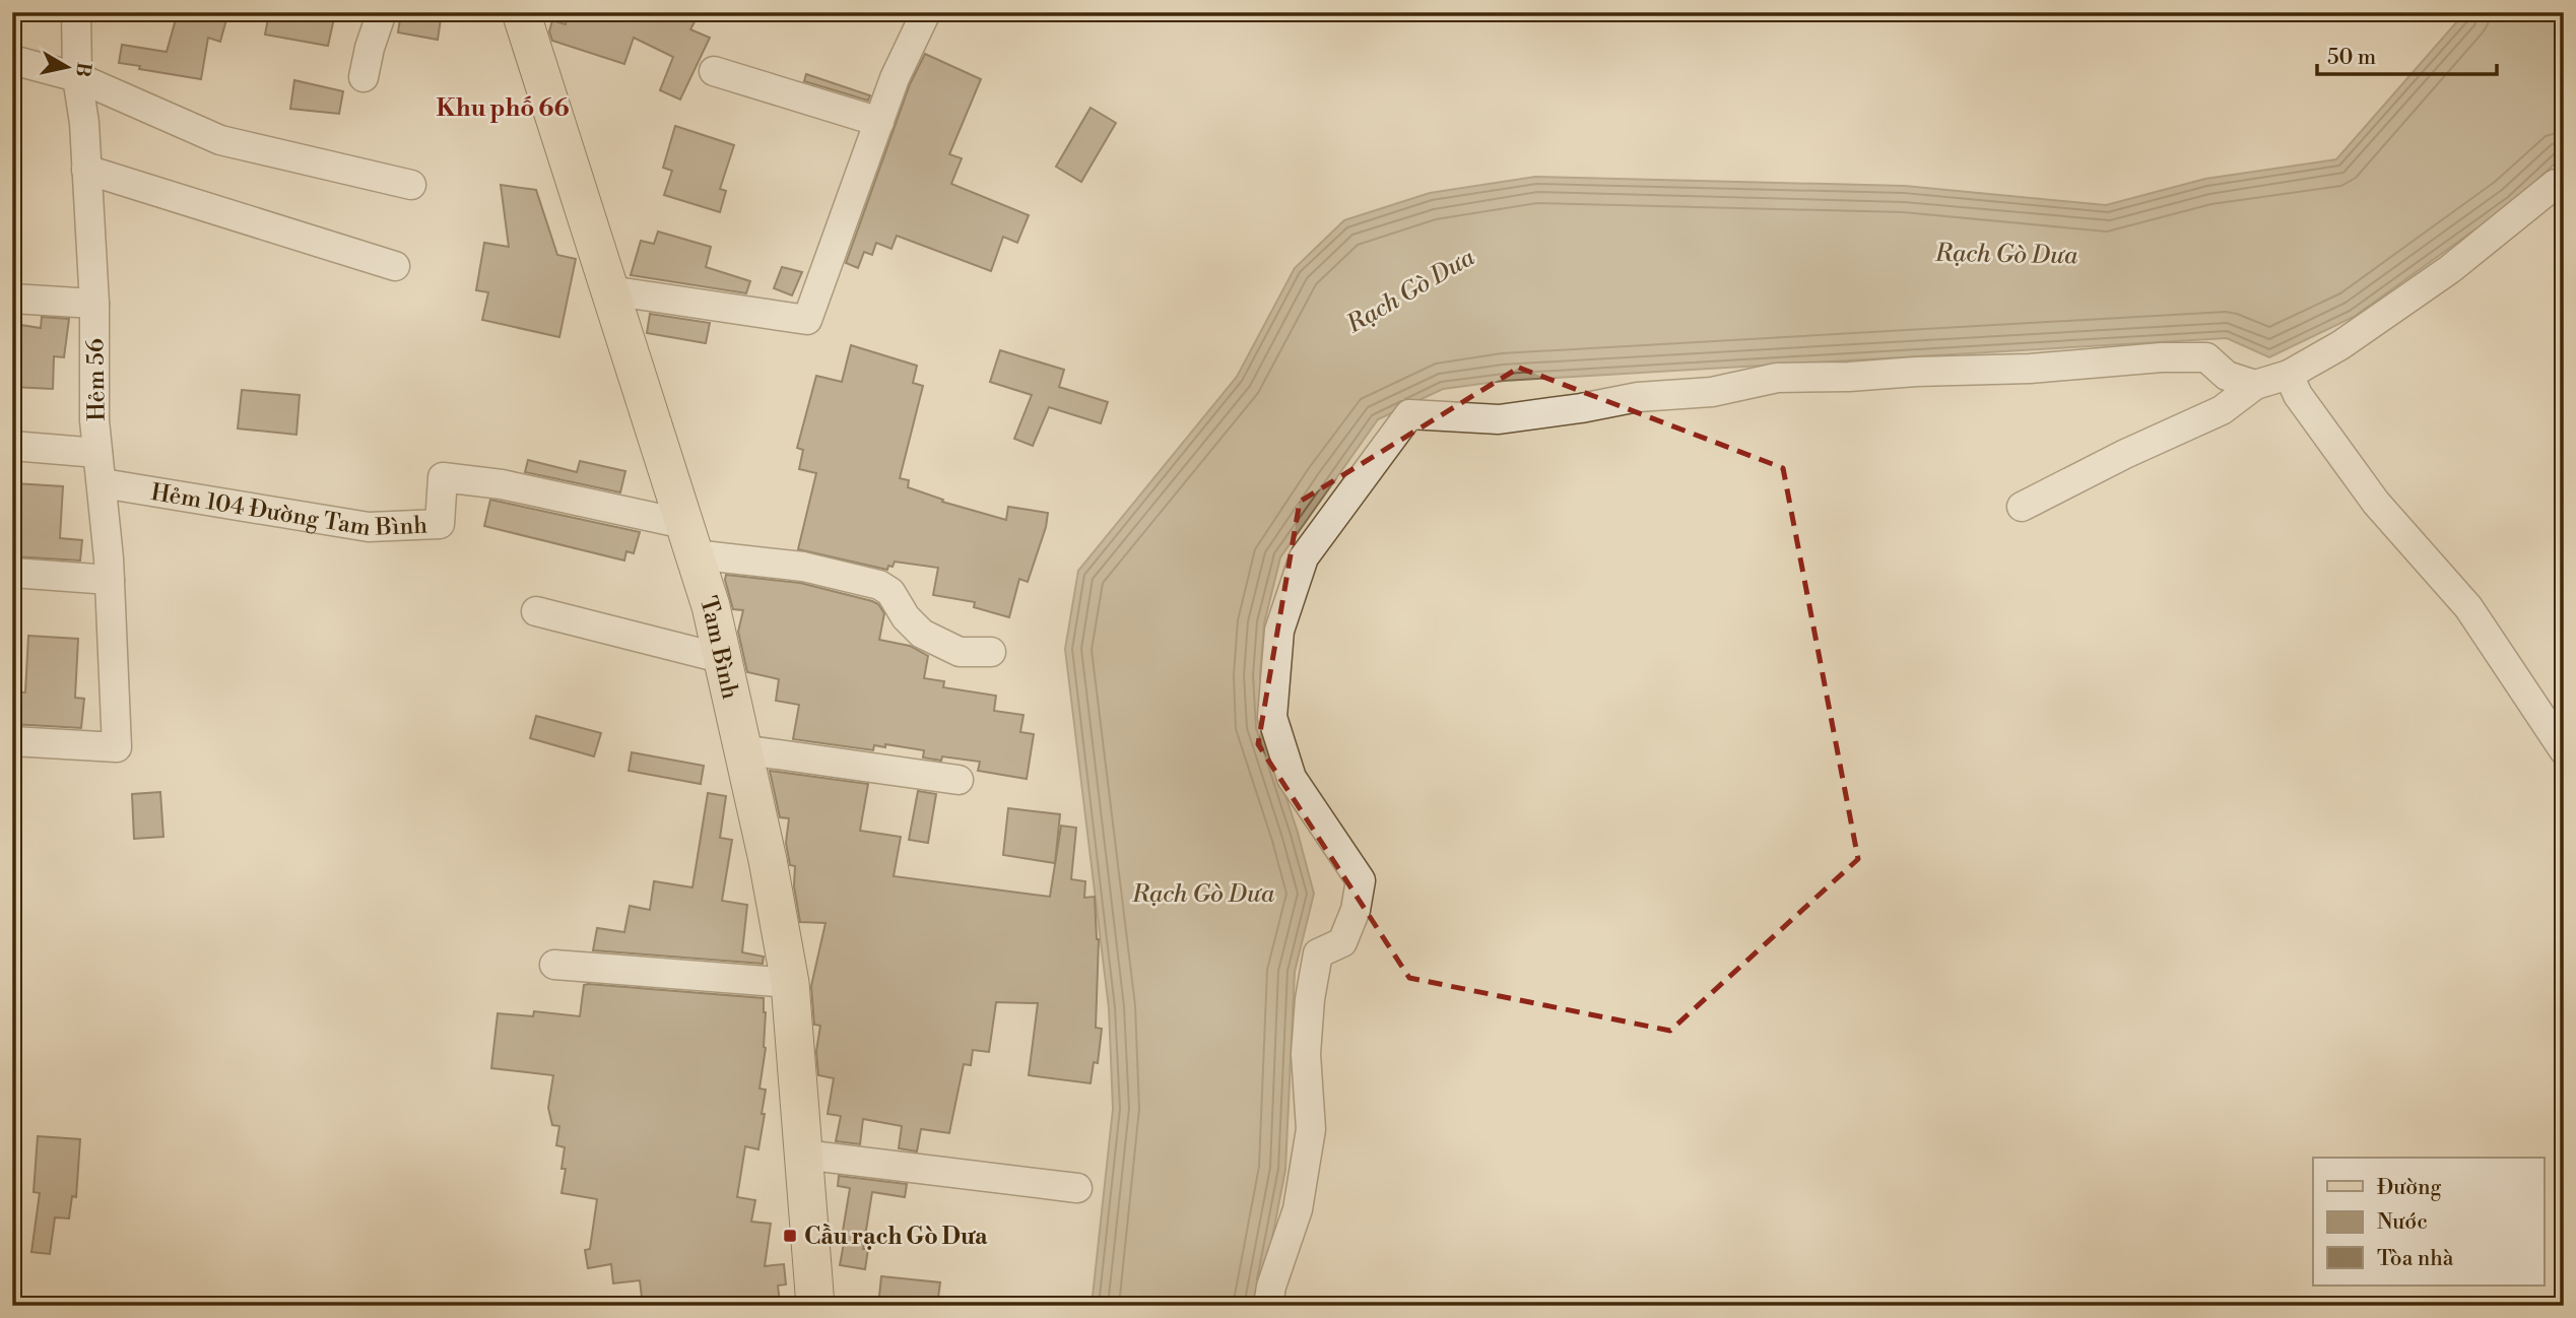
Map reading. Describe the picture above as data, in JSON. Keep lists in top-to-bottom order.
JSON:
{
  "streets": {
    "main road": ["Tam Bình"],
    "street": ["Hẻm 56", "Hẻm 104 Đường Tam Bình"]
  },
  "crossings": [
    ["Hẻm 56", "Hẻm 104 Đường Tam Bình"],
    ["Hẻm 104 Đường Tam Bình", "Tam Bình"]
  ],
  "districts": ["Khu phố 66"],
  "water": ["Rạch Gò Dưa"],
  "places": {
    "transit": ["Cầu rạch Gò Dưa"]
  },
  "legend": ["Đường", "Nước", "Tòa nhà"],
  "scale_bar": "50 m",
  "north": "right"
}
